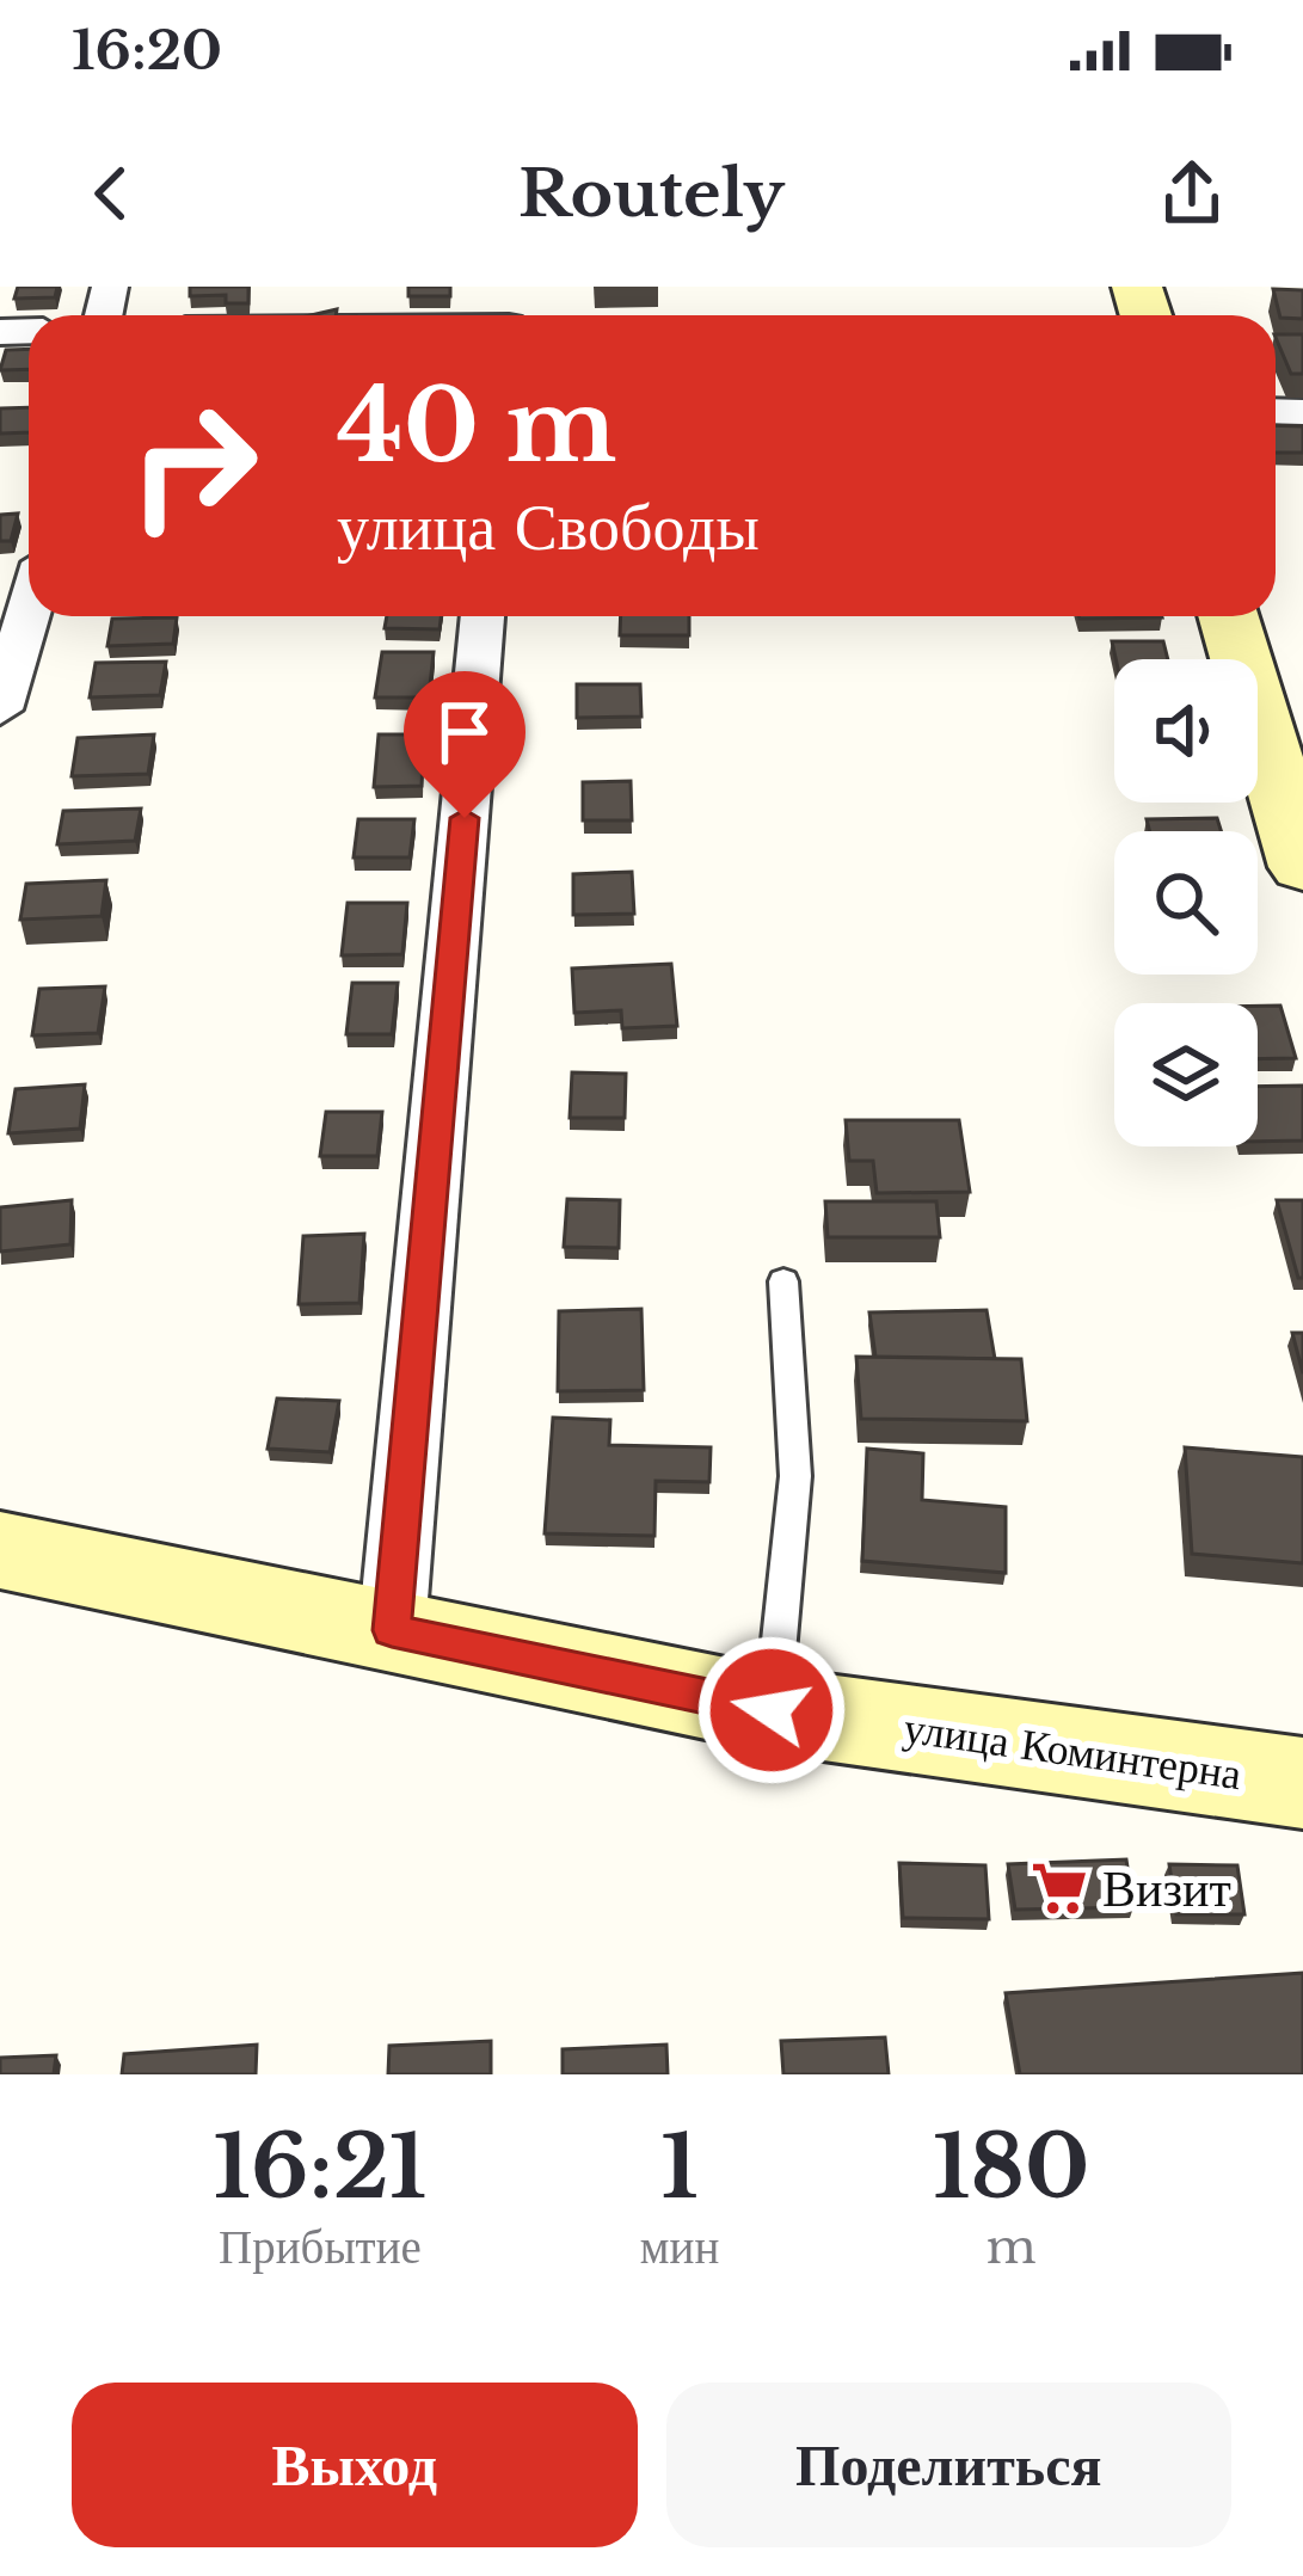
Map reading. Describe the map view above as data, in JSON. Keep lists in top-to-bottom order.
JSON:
{
  "streets": {
    "street": ["улица Коминтерна"]
  },
  "places": {
    "supermarket": ["Визит"]
  },
  "page": {
    "status": "16:20",
    "header": "Routely",
    "turn": ["40 m", "улица Свободы"],
    "eta": [
      "16:21",
      "Прибытие",
      "1",
      "мин",
      "180",
      "m"
    ],
    "buttons": ["Выход", "Поделиться"]
  }
}
